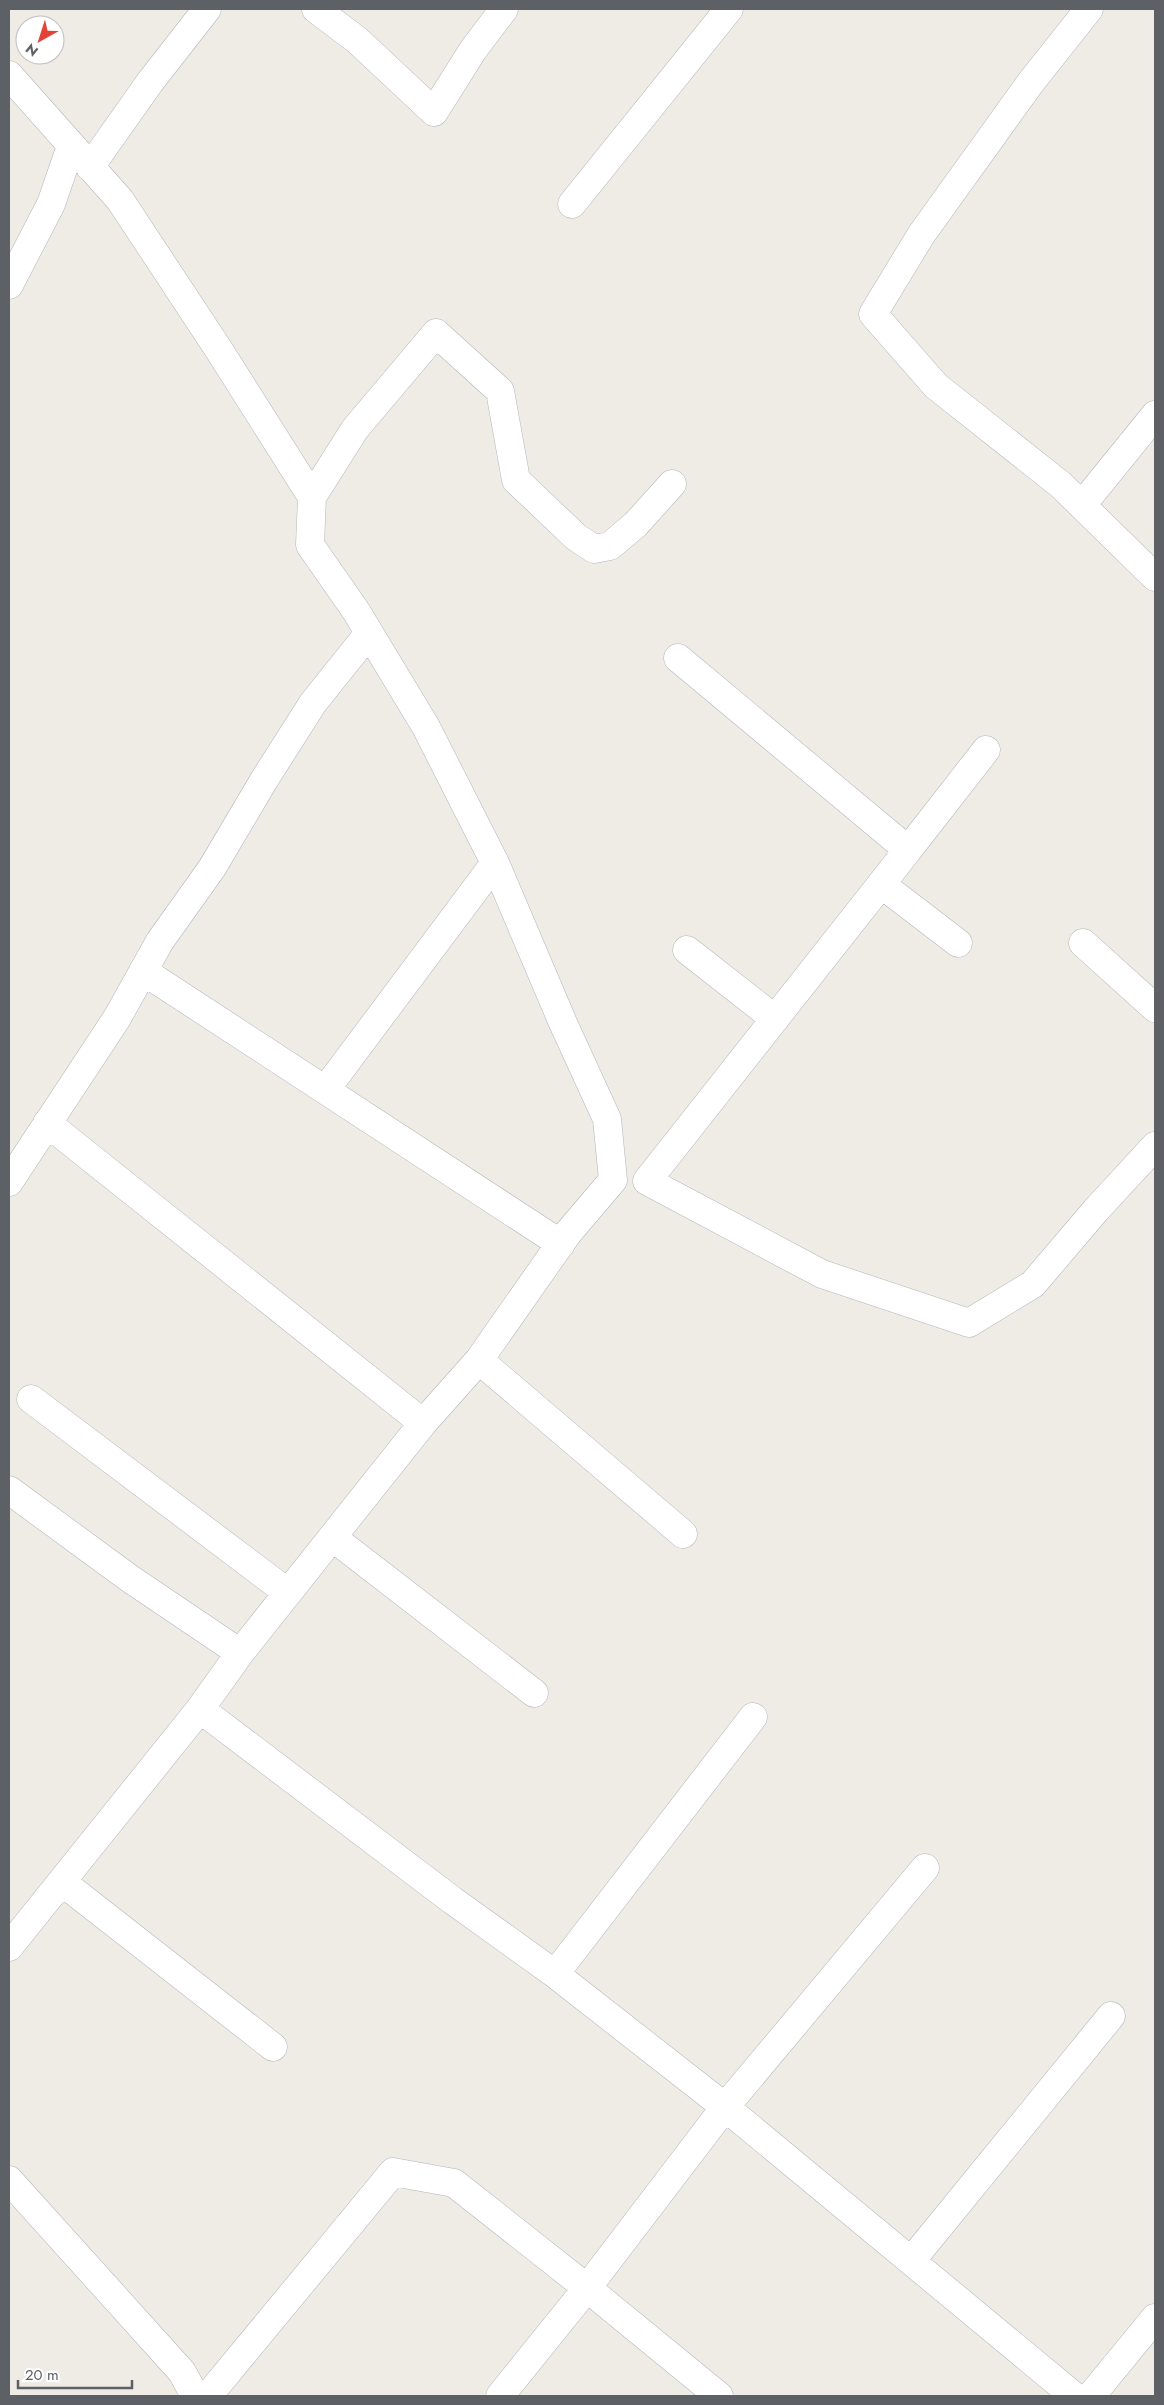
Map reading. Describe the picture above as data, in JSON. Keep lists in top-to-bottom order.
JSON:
{
  "scale_bar": "20 m",
  "north": "bottom left"
}
